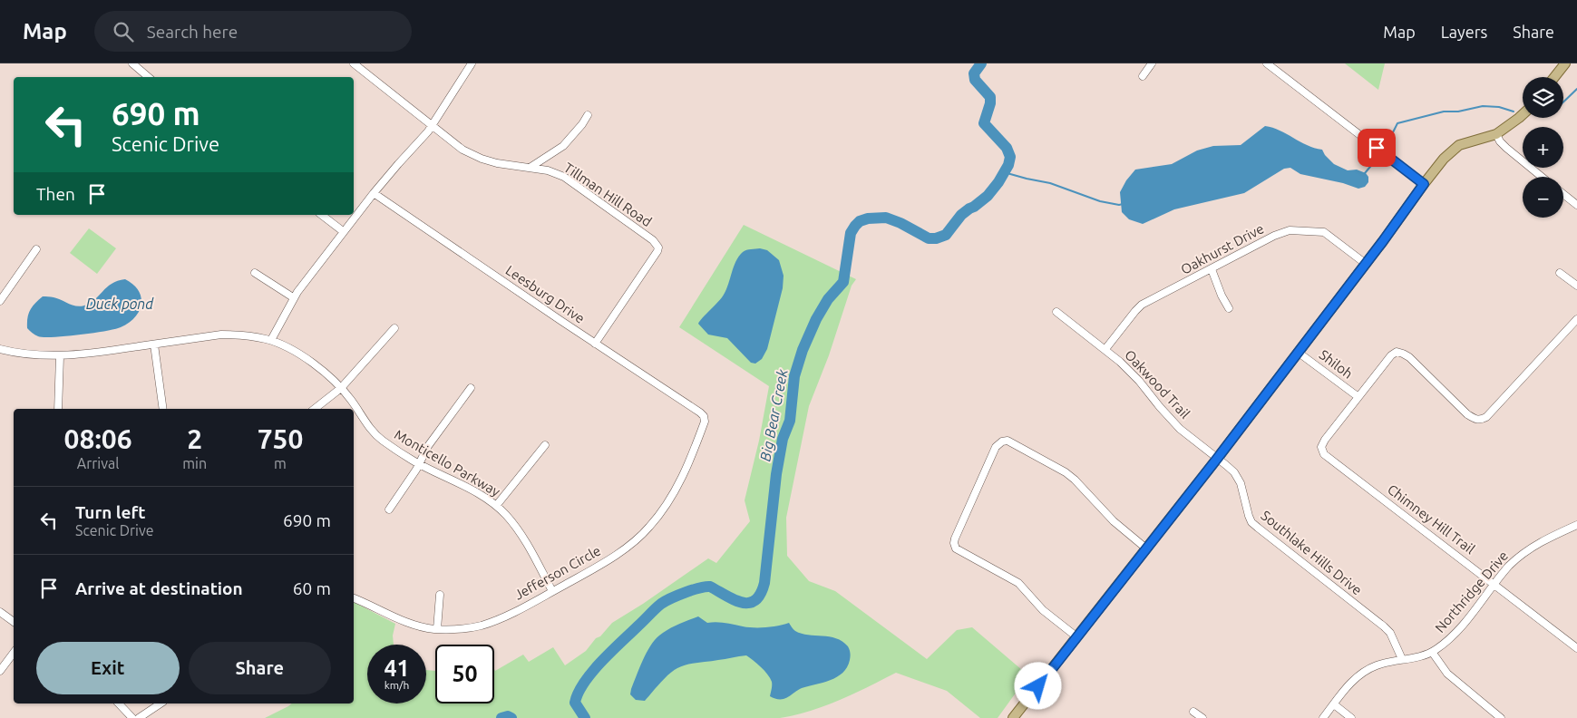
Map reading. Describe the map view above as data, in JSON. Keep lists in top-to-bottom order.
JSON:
{
  "streets": {
    "street": [
      "Tillman Hill Road",
      "Oakhurst Drive",
      "Leesburg Drive",
      "Shiloh",
      "Oakwood Trail",
      "Monticello Parkway",
      "Chimney Hill Trail",
      "Southlake Hills Drive",
      "Jefferson Circle",
      "Northridge Drive"
    ]
  },
  "crossings": [
    ["Tillman Hill Road", "Leesburg Drive"],
    ["Oakhurst Drive", "Oakwood Trail"],
    ["Leesburg Drive", "Jefferson Circle"],
    ["Shiloh", "Chimney Hill Trail"],
    ["Oakwood Trail", "Southlake Hills Drive"],
    ["Monticello Parkway", "Jefferson Circle"],
    ["Chimney Hill Trail", "Northridge Drive"],
    ["Southlake Hills Drive", "Northridge Drive"]
  ],
  "water": ["Duck pond", "Big Bear Creek"],
  "page": {
    "header": "Map",
    "search": "Search here",
    "nav": ["Map", "Layers", "Share"],
    "map_buttons": ["+", "−"],
    "turn": ["690 m", "Scenic Drive"],
    "then": "Then",
    "eta": [
      "08:06",
      "Arrival",
      "2",
      "min",
      "750",
      "m"
    ],
    "list": [
      {
        "name": "Turn left",
        "note": "Scenic Drive",
        "value": "690 m"
      },
      {
        "name": "Arrive at destination",
        "value": "60 m"
      }
    ],
    "buttons": ["Exit", "Share"],
    "speed": "41 km/h",
    "limit": "50"
  }
}
